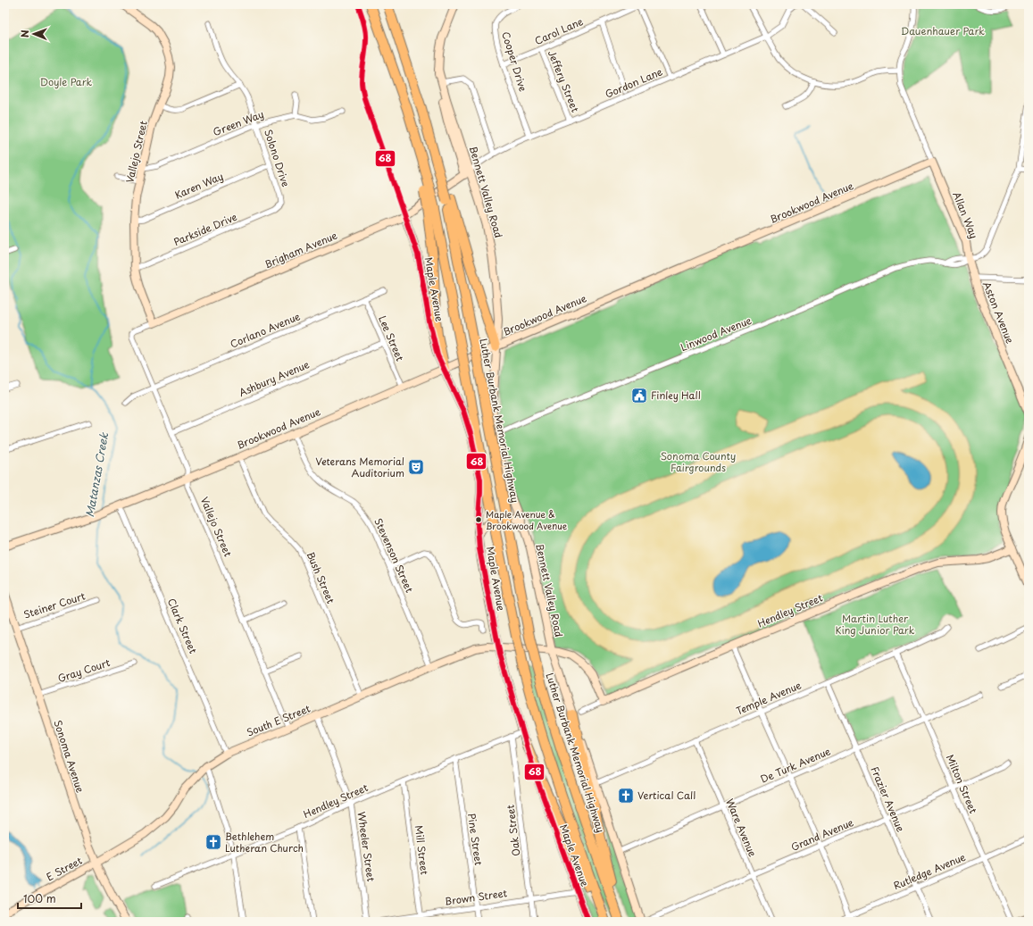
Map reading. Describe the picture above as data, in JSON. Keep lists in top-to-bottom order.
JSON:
{
  "streets": {
    "highway": ["Luther Burbank Memorial Highway"],
    "street": [
      "Carol Lane",
      "Cooper Drive",
      "Jeffery Street",
      "Gordon Lane",
      "Green Way",
      "Vallejo Street",
      "Solono Drive",
      "Karen Way",
      "Bennett Valley Road",
      "Brookwood Avenue",
      "Allan Way",
      "Parkside Drive",
      "Brigham Avenue",
      "Maple Avenue",
      "Aston Avenue",
      "Corlano Avenue",
      "Linwood Avenue",
      "Lee Street",
      "Ashbury Avenue",
      "Stevenson Street",
      "Bush Street",
      "Steiner Court",
      "Hendley Street",
      "Clark Street",
      "Gray Court",
      "Temple Avenue",
      "South E Street",
      "Sonoma Avenue",
      "De Turk Avenue",
      "Milton Street",
      "Frazier Avenue",
      "Ware Avenue",
      "Oak Street",
      "Grand Avenue",
      "Pine Street",
      "Wheeler Street",
      "Mill Street",
      "E Street",
      "Rutledge Avenue",
      "Brown Street"
    ]
  },
  "crossings": [
    ["Carol Lane", "Cooper Drive"],
    ["Carol Lane", "Jeffery Street"],
    ["Cooper Drive", "Gordon Lane"],
    ["Jeffery Street", "Gordon Lane"],
    ["Gordon Lane", "Bennett Valley Road"],
    ["Gordon Lane", "Brigham Avenue"],
    ["Green Way", "Vallejo Street"],
    ["Green Way", "Solono Drive"],
    ["Vallejo Street", "Karen Way"],
    ["Vallejo Street", "Brookwood Avenue"],
    ["Vallejo Street", "Parkside Drive"],
    ["Vallejo Street", "Brigham Avenue"],
    ["Vallejo Street", "Corlano Avenue"],
    ["Vallejo Street", "Ashbury Avenue"],
    ["Vallejo Street", "South E Street"],
    ["Solono Drive", "Karen Way"],
    ["Solono Drive", "Parkside Drive"],
    ["Bennett Valley Road", "Brookwood Avenue"],
    ["Bennett Valley Road", "Brigham Avenue"],
    ["Bennett Valley Road", "Linwood Avenue"],
    ["Bennett Valley Road", "Hendley Street"],
    ["Bennett Valley Road", "Temple Avenue"],
    ["Bennett Valley Road", "De Turk Avenue"],
    ["Brookwood Avenue", "Allan Way"],
    ["Brookwood Avenue", "Maple Avenue"],
    ["Brookwood Avenue", "Lee Street"],
    ["Brookwood Avenue", "Stevenson Street"],
    ["Brookwood Avenue", "Bush Street"],
    ["Brookwood Avenue", "Clark Street"],
    ["Allan Way", "Aston Avenue"],
    ["Allan Way", "Linwood Avenue"],
    ["Brigham Avenue", "Maple Avenue"],
    ["Maple Avenue", "Hendley Street"],
    ["Maple Avenue", "South E Street"],
    ["Maple Avenue", "Brown Street"],
    ["Corlano Avenue", "Lee Street"],
    ["Lee Street", "Ashbury Avenue"],
    ["Stevenson Street", "South E Street"],
    ["Bush Street", "South E Street"],
    ["Steiner Court", "Sonoma Avenue"],
    ["Hendley Street", "Oak Street"],
    ["Hendley Street", "Pine Street"],
    ["Hendley Street", "Wheeler Street"],
    ["Hendley Street", "Mill Street"],
    ["Clark Street", "South E Street"],
    ["Gray Court", "Sonoma Avenue"],
    ["Temple Avenue", "Milton Street"],
    ["Temple Avenue", "Frazier Avenue"],
    ["Temple Avenue", "Ware Avenue"],
    ["South E Street", "Sonoma Avenue"],
    ["South E Street", "Wheeler Street"],
    ["South E Street", "E Street"],
    ["Sonoma Avenue", "E Street"],
    ["De Turk Avenue", "Milton Street"],
    ["De Turk Avenue", "Frazier Avenue"],
    ["De Turk Avenue", "Ware Avenue"],
    ["Milton Street", "Grand Avenue"],
    ["Milton Street", "Rutledge Avenue"],
    ["Frazier Avenue", "Grand Avenue"],
    ["Frazier Avenue", "Rutledge Avenue"],
    ["Ware Avenue", "Grand Avenue"],
    ["Oak Street", "Brown Street"],
    ["Pine Street", "Brown Street"],
    ["Mill Street", "Brown Street"]
  ],
  "water": ["Matanzas Creek"],
  "parks": [
    "Dauenhauer Park",
    "Doyle Park",
    "Sonoma County Fairgrounds",
    "Martin Luther King Junior Park"
  ],
  "places": {
    "public building": ["Finley Hall"],
    "theatre": ["Veterans Memorial Auditorium"],
    "other": ["Maple Avenue & Brookwood Avenue"],
    "church": ["Vertical Call", "Bethlehem Lutheran Church"]
  },
  "lines": ["transit line 68"],
  "scale_bar": "100 m",
  "north": "left"
}
